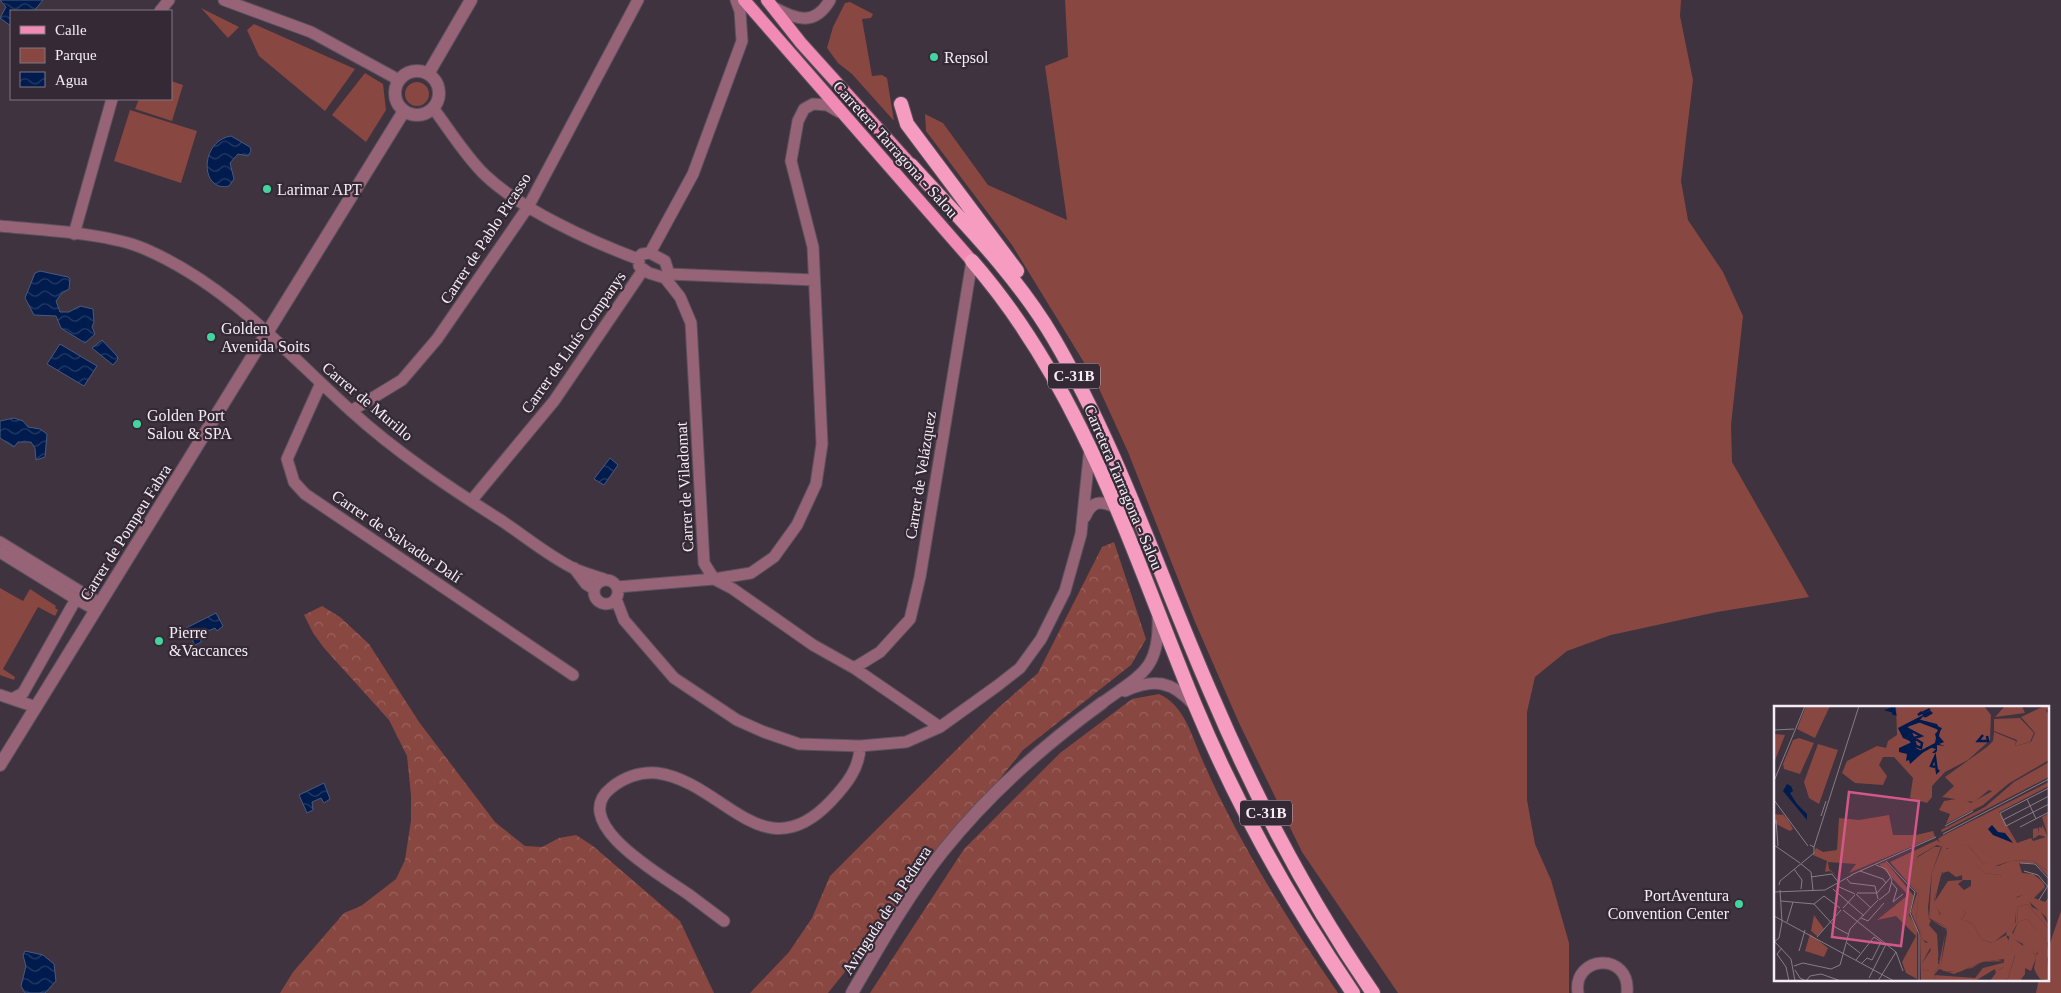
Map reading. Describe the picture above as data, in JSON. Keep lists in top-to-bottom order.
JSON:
{
  "streets": {
    "highway": ["Carretera Tarragona - Salou", "C-31B"],
    "street": [
      "Carrer de Pablo Picasso",
      "Carrer de Lluís Companys",
      "Carrer de Murillo",
      "Carrer de Velázquez",
      "Carrer de Viladomat",
      "Carrer de Pompeu Fabra",
      "Carrer de Salvador Dalí",
      "Avinguda de la Pedrera"
    ]
  },
  "crossings": [
    ["Carretera Tarragona - Salou", "Carrer de Velázquez"],
    ["Carretera Tarragona - Salou", "Avinguda de la Pedrera"],
    ["Carrer de Pablo Picasso", "Carrer de Murillo"],
    ["Carrer de Lluís Companys", "Carrer de Murillo"],
    ["Carrer de Murillo", "Carrer de Pompeu Fabra"],
    ["Carrer de Murillo", "Carrer de Salvador Dalí"]
  ],
  "places": [
    "Repsol",
    "Larimar APT",
    "Golden Avenida Soits",
    "Golden Port Salou & SPA",
    "Pierre &Vaccances",
    "PortAventura Convention Center"
  ],
  "legend": ["Calle", "Parque", "Agua"]
}
